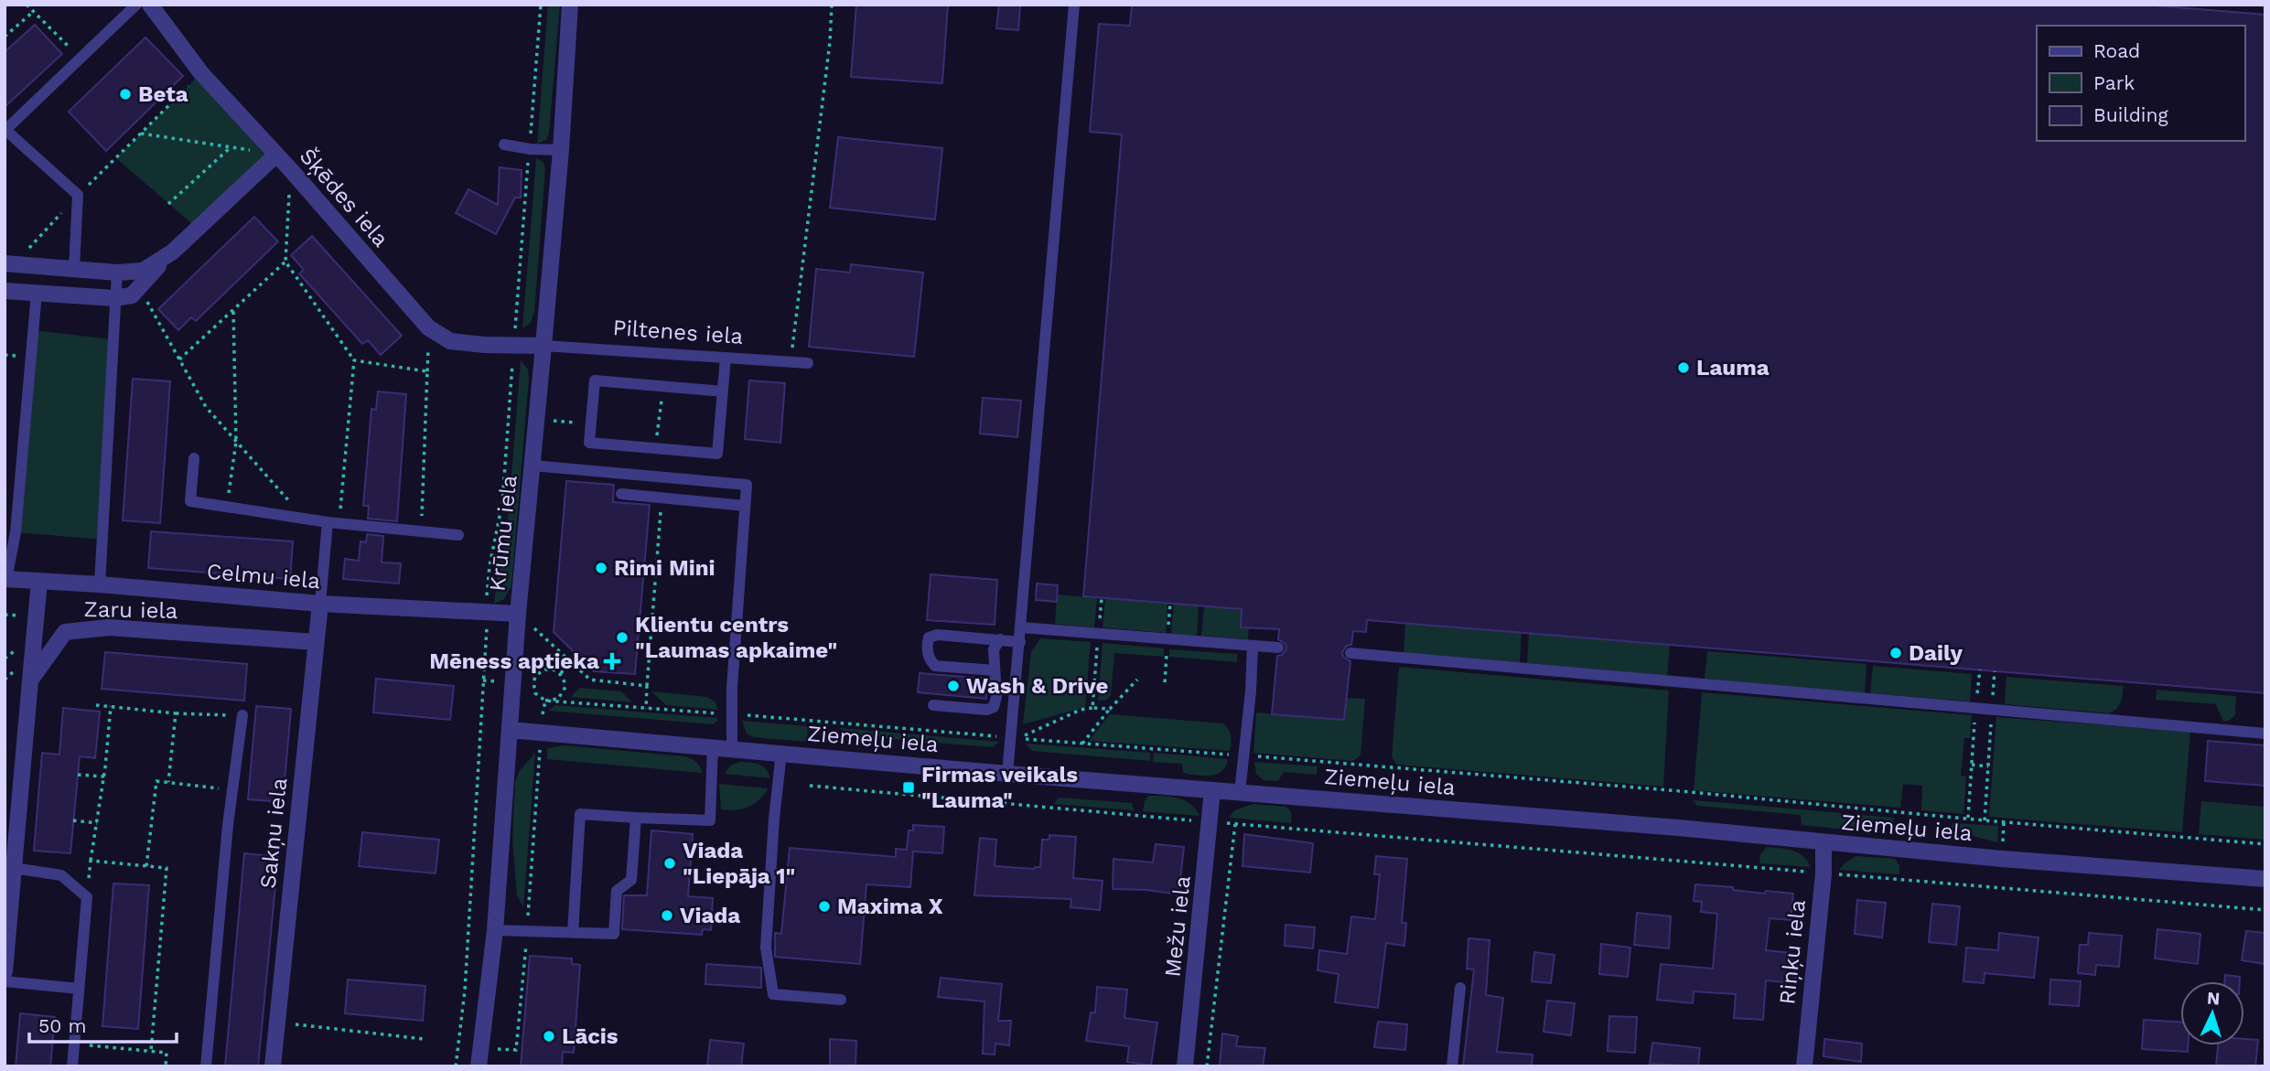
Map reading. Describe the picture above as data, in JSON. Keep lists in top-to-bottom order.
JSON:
{
  "streets": {
    "street": [
      "Šķēdes iela",
      "Krūmu iela",
      "Celmu iela",
      "Zaru iela",
      "Ziemeļu iela",
      "Sakņu iela",
      "Mežu iela",
      "Riņķu iela"
    ],
    "lane": ["Piltenes iela"]
  },
  "crossings": [
    ["Šķēdes iela", "Piltenes iela"],
    ["Šķēdes iela", "Krūmu iela"],
    ["Piltenes iela", "Krūmu iela"],
    ["Krūmu iela", "Celmu iela"],
    ["Krūmu iela", "Ziemeļu iela"],
    ["Celmu iela", "Sakņu iela"],
    ["Zaru iela", "Sakņu iela"],
    ["Ziemeļu iela", "Mežu iela"],
    ["Ziemeļu iela", "Riņķu iela"]
  ],
  "places": {
    "other": [
      "Beta",
      "Lauma",
      "Rimi Mini",
      "Klientu centrs \"Laumas apkaime\"",
      "Daily",
      "Wash & Drive",
      "Viada \"Liepāja 1\"",
      "Maxima X",
      "Viada",
      "Lācis"
    ],
    "health": ["Mēness aptieka"],
    "transit": ["Firmas veikals \"Lauma\""]
  },
  "legend": ["Road", "Park", "Building"],
  "scale_bar": "50 m",
  "north": "top"
}
